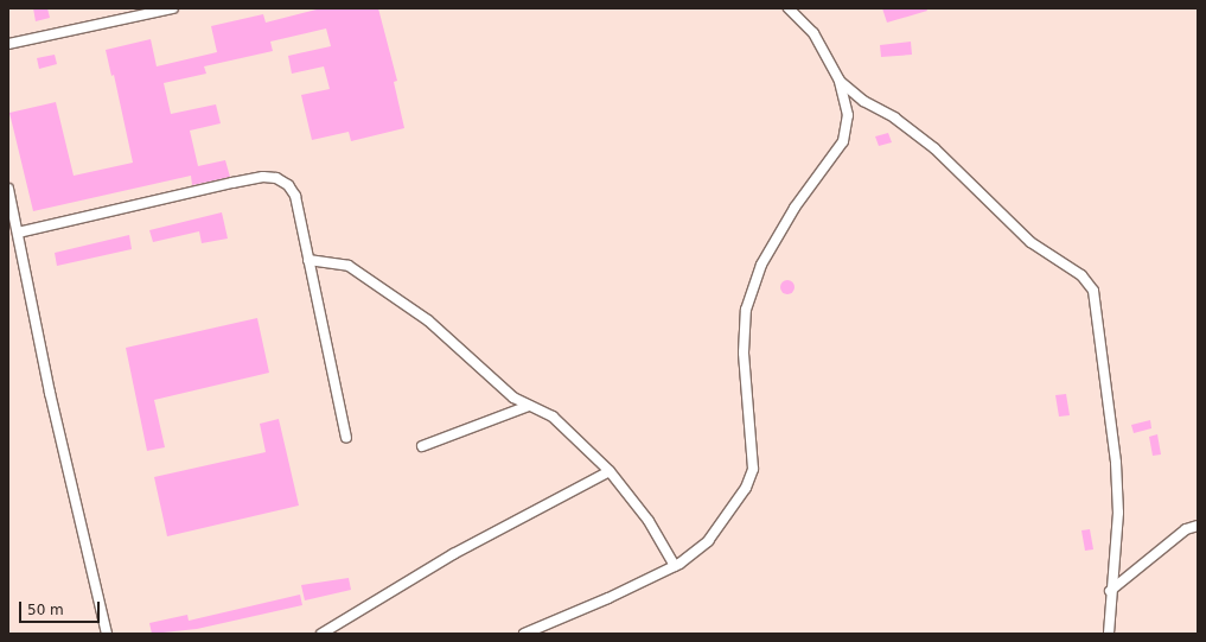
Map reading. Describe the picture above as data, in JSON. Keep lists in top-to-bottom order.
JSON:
{
  "scale_bar": "50 m"
}
